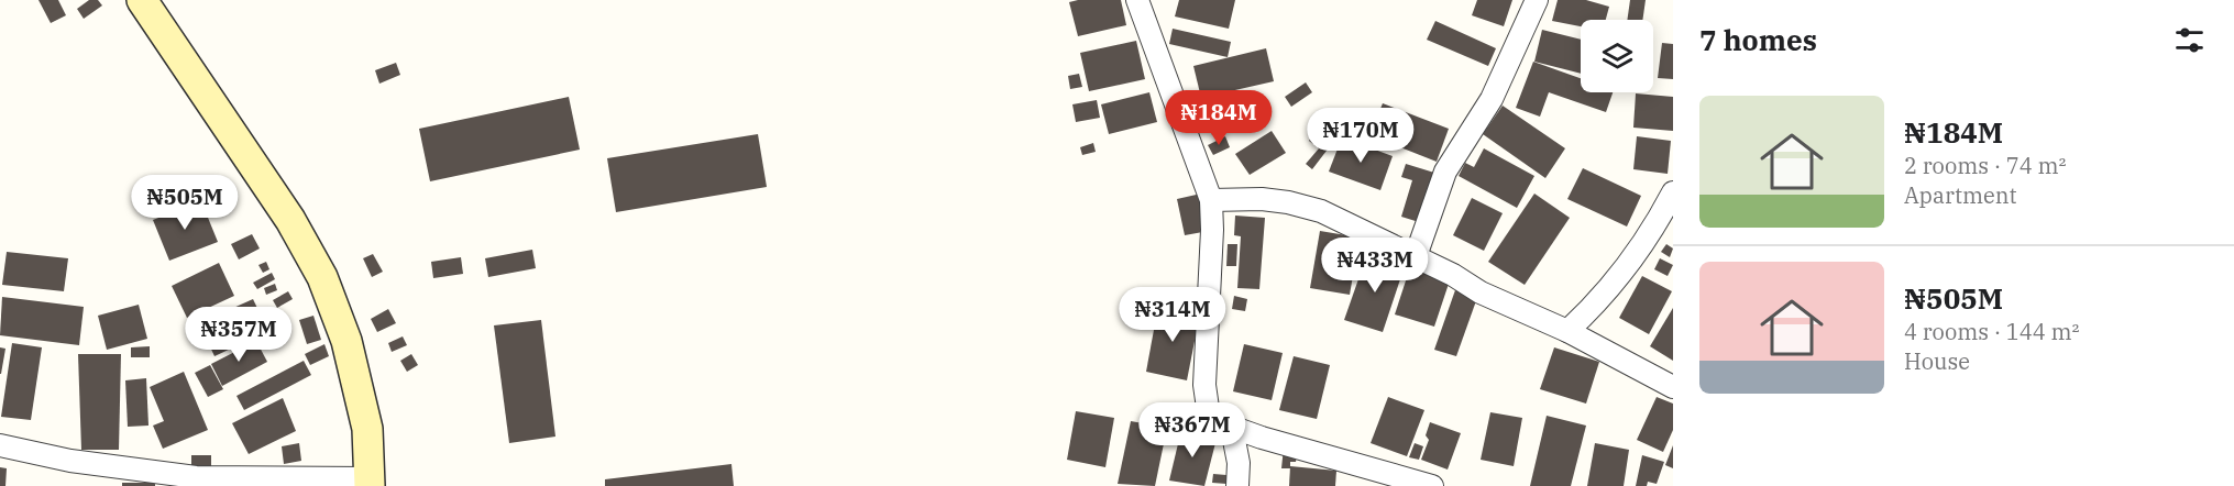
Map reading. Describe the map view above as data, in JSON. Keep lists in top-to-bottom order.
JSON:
{
  "page": {
    "heading": "7 homes",
    "list": [
      {
        "name": "₦184M",
        "note": "2 rooms · 74 m² · Apartment"
      },
      {
        "name": "₦505M",
        "note": "4 rooms · 144 m² · House"
      }
    ],
    "price": [
      "₦184M",
      "₦170M",
      "₦505M",
      "₦433M",
      "₦314M",
      "₦357M",
      "₦367M"
    ]
  }
}
